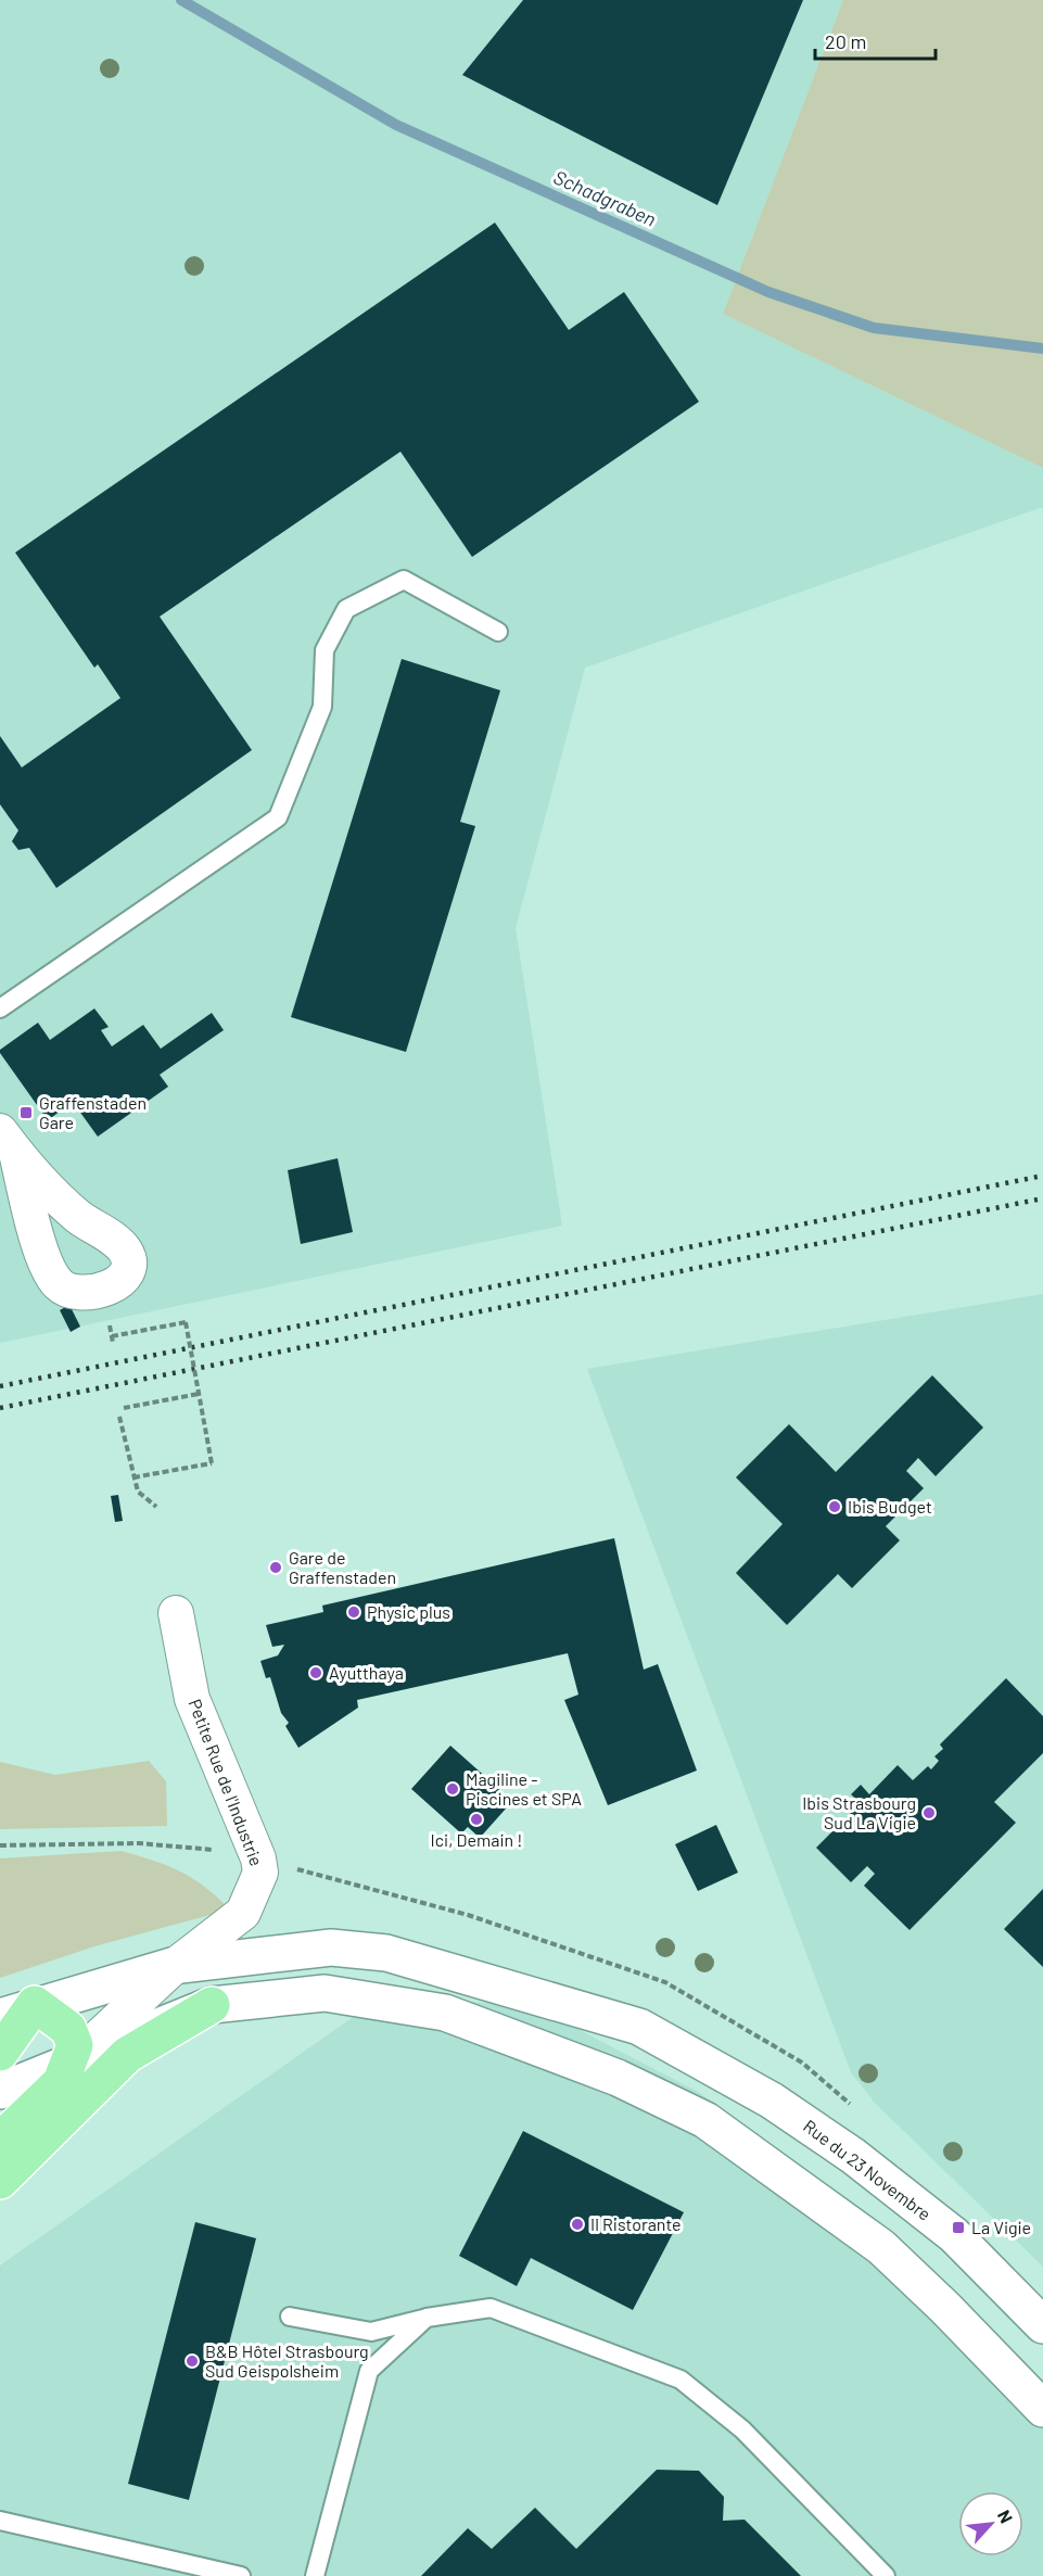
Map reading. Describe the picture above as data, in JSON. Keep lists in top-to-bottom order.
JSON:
{
  "streets": {
    "main road": ["Rue du 23 Novembre"],
    "street": ["Petite Rue de l'Industrie"]
  },
  "crossings": [
    ["Petite Rue de l'Industrie", "Rue du 23 Novembre"]
  ],
  "water": ["Schadgraben"],
  "places": {
    "transit": ["Graffenstaden Gare", "La Vigie"],
    "other": [
      "Ibis Budget",
      "Gare de Graffenstaden",
      "Physic plus",
      "Ayutthaya",
      "Magiline - Piscines et SPA",
      "Ibis Strasbourg Sud La Vigie",
      "Ici, Demain !",
      "Il Ristorante",
      "B&B Hôtel Strasbourg Sud Geispolsheim"
    ]
  },
  "scale_bar": "20 m",
  "north": "top right"
}
